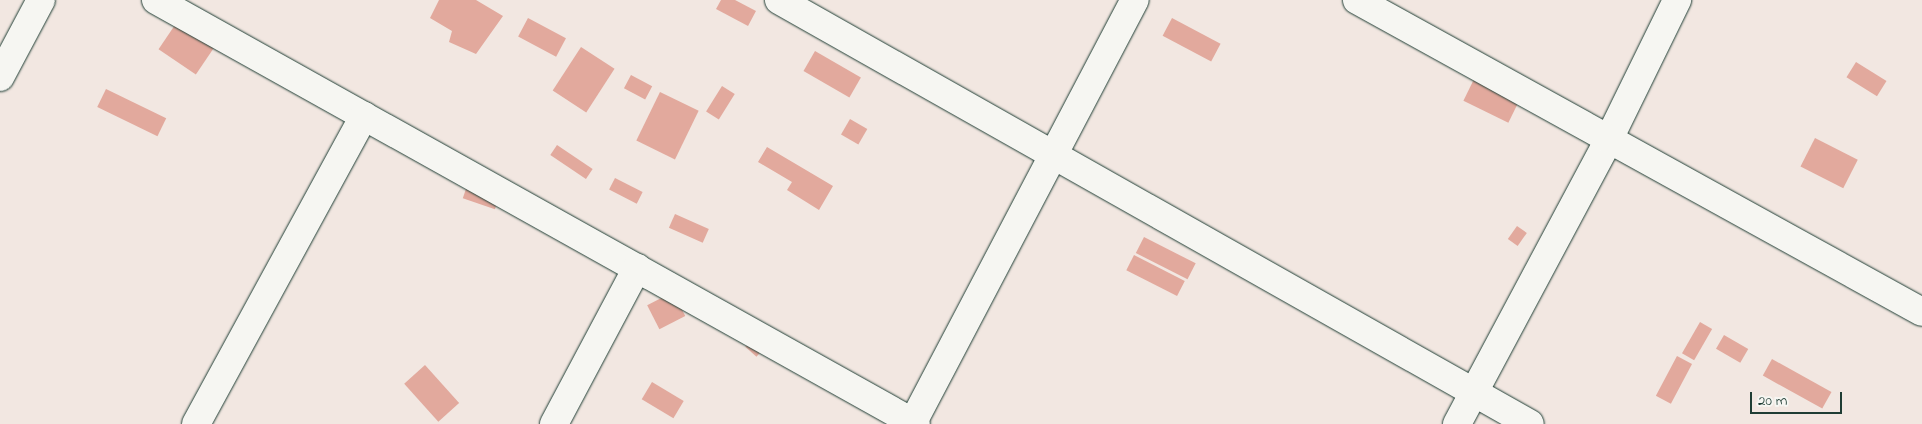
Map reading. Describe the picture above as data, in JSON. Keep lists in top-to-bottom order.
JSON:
{
  "scale_bar": "20 m"
}
